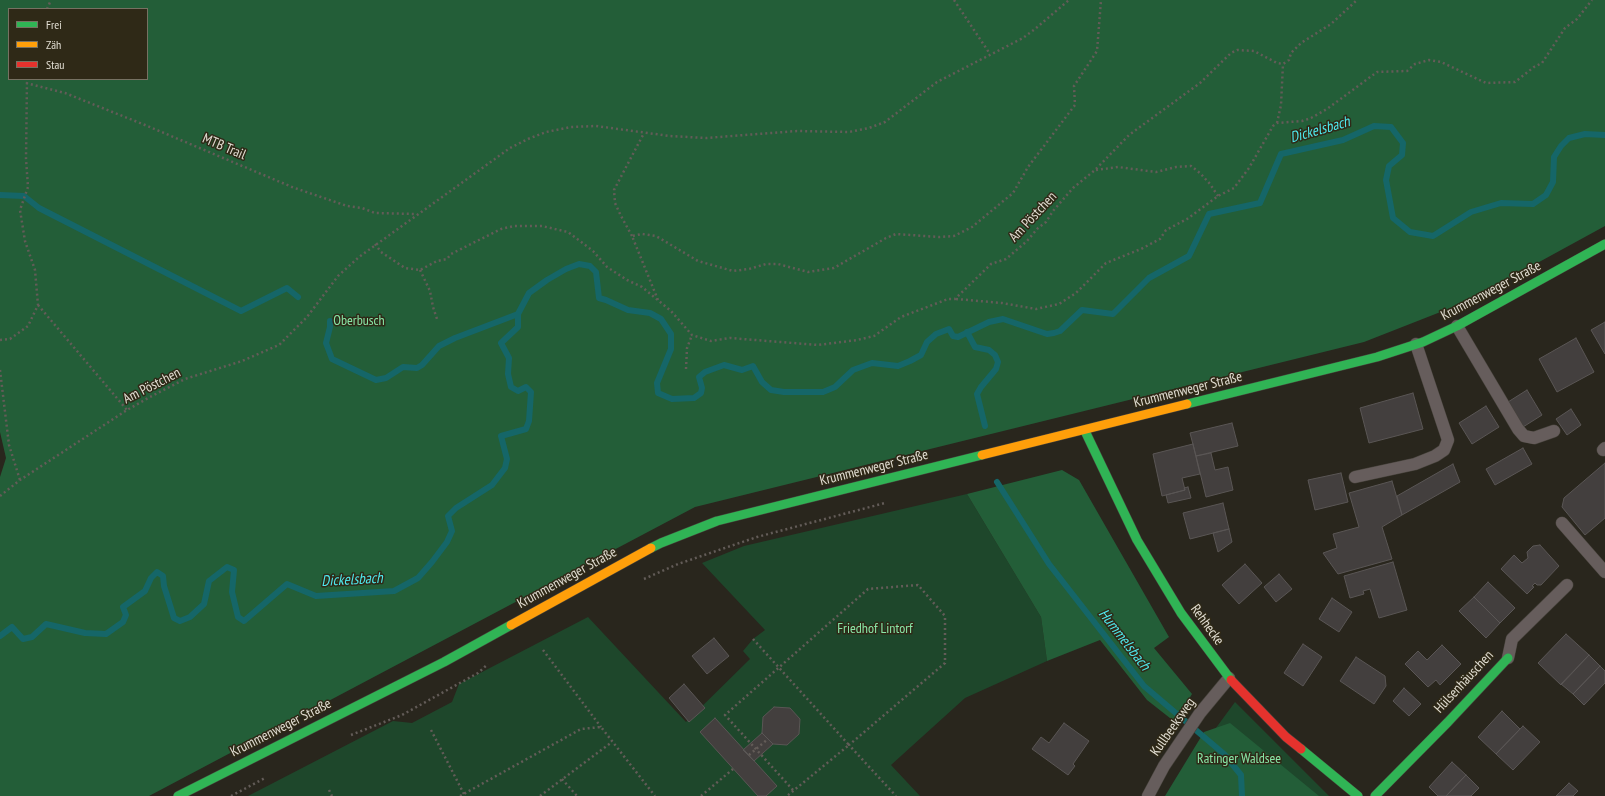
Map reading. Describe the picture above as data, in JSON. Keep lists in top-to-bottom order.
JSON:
{
  "streets": {
    "main road": ["Krummenweger Straße", "Rehhecke", "Hülsenhäuschen"],
    "lane": ["Kullbeeksweg"],
    "path": ["MTB Trail", "Am Pöstchen"]
  },
  "crossings": [
    ["MTB Trail", "Am Pöstchen"],
    ["Krummenweger Straße", "Rehhecke"],
    ["Rehhecke", "Kullbeeksweg"]
  ],
  "water": ["Dickelsbach", "Hummelsbach"],
  "parks": ["Oberbusch", "Friedhof Lintorf", "Ratinger Waldsee"],
  "legend": ["Frei", "Zäh", "Stau"]
}
